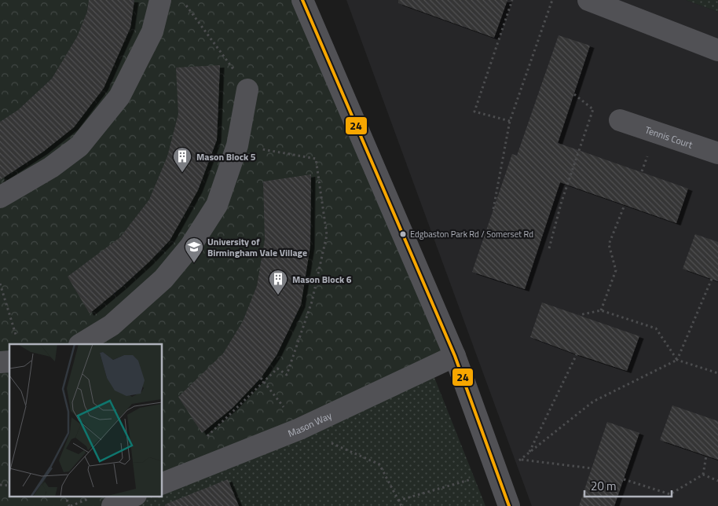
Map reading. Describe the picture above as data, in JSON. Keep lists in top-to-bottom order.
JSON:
{
  "streets": {
    "street": ["Tennis Court", "Mason Way"]
  },
  "places": {
    "building": ["Mason Block 5", "Mason Block 6"],
    "other": ["Edgbaston Park Rd / Somerset Rd"],
    "school or university": ["University of Birmingham Vale Village"]
  },
  "lines": ["transit line 24"],
  "scale_bar": "20 m"
}
